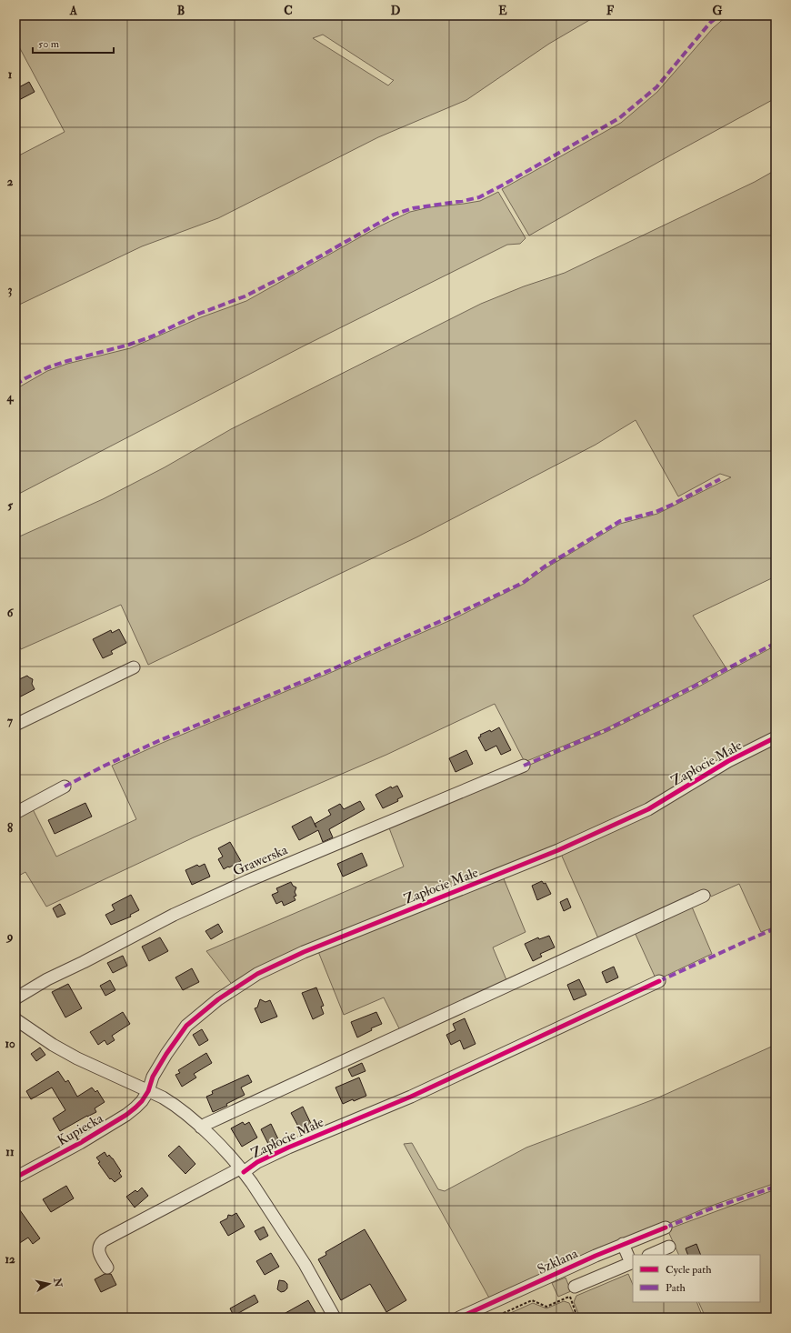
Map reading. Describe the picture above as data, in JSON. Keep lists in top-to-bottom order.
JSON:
{
  "streets": {
    "street": [
      "Zapłocie Małe",
      "Grawerska",
      "Kupiecka",
      "Szklana"
    ]
  },
  "crossings": [
    ["Zapłocie Małe", "Kupiecka"]
  ],
  "legend": ["Cycle path", "Path"],
  "scale_bar": "50 m",
  "north": "right",
  "grid": {
    "columns": [
      "A",
      "B",
      "C",
      "D",
      "E",
      "F",
      "G"
    ],
    "rows": [
      "1",
      "2",
      "3",
      "4",
      "5",
      "6",
      "7",
      "8",
      "9",
      "10",
      "11",
      "12"
    ]
  }
}
